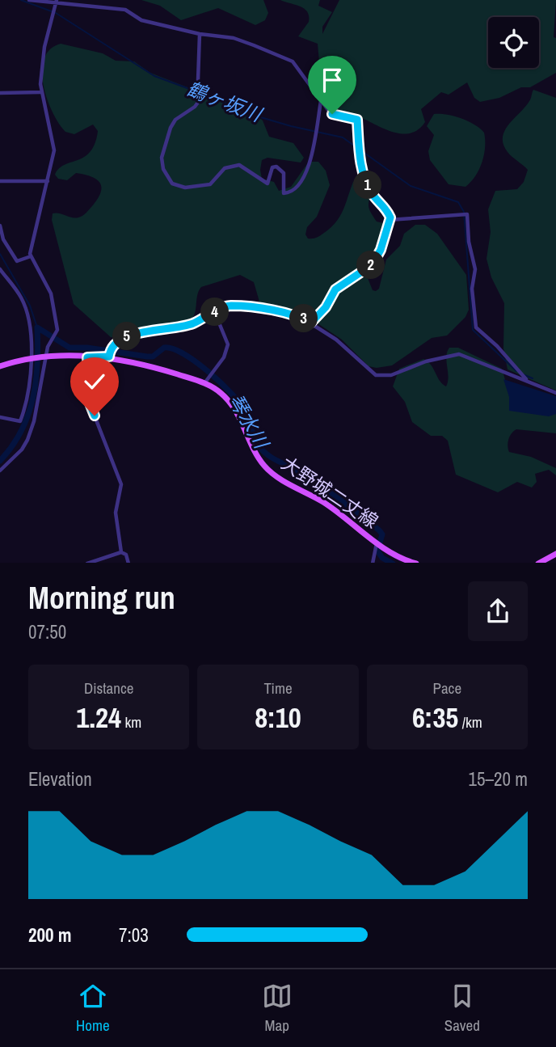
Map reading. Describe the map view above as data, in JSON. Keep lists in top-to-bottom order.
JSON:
{
  "streets": {
    "main road": ["大野城二丈線"]
  },
  "water": ["鶴ヶ坂川", "琴水川"],
  "page": {
    "pins": [
      "1",
      "2",
      "4",
      "3",
      "5"
    ],
    "heading": ["Morning run", "07:50"],
    "stats": [
      ["Distance", "1.24 km"],
      ["Time", "8:10"],
      ["Pace", "6:35 /km"]
    ],
    "chart": ["Elevation", "15–20 m"],
    "list": [
      {
        "name": "200 m",
        "note": "7:03"
      }
    ],
    "tabs": ["Home", "Map", "Saved"]
  }
}
